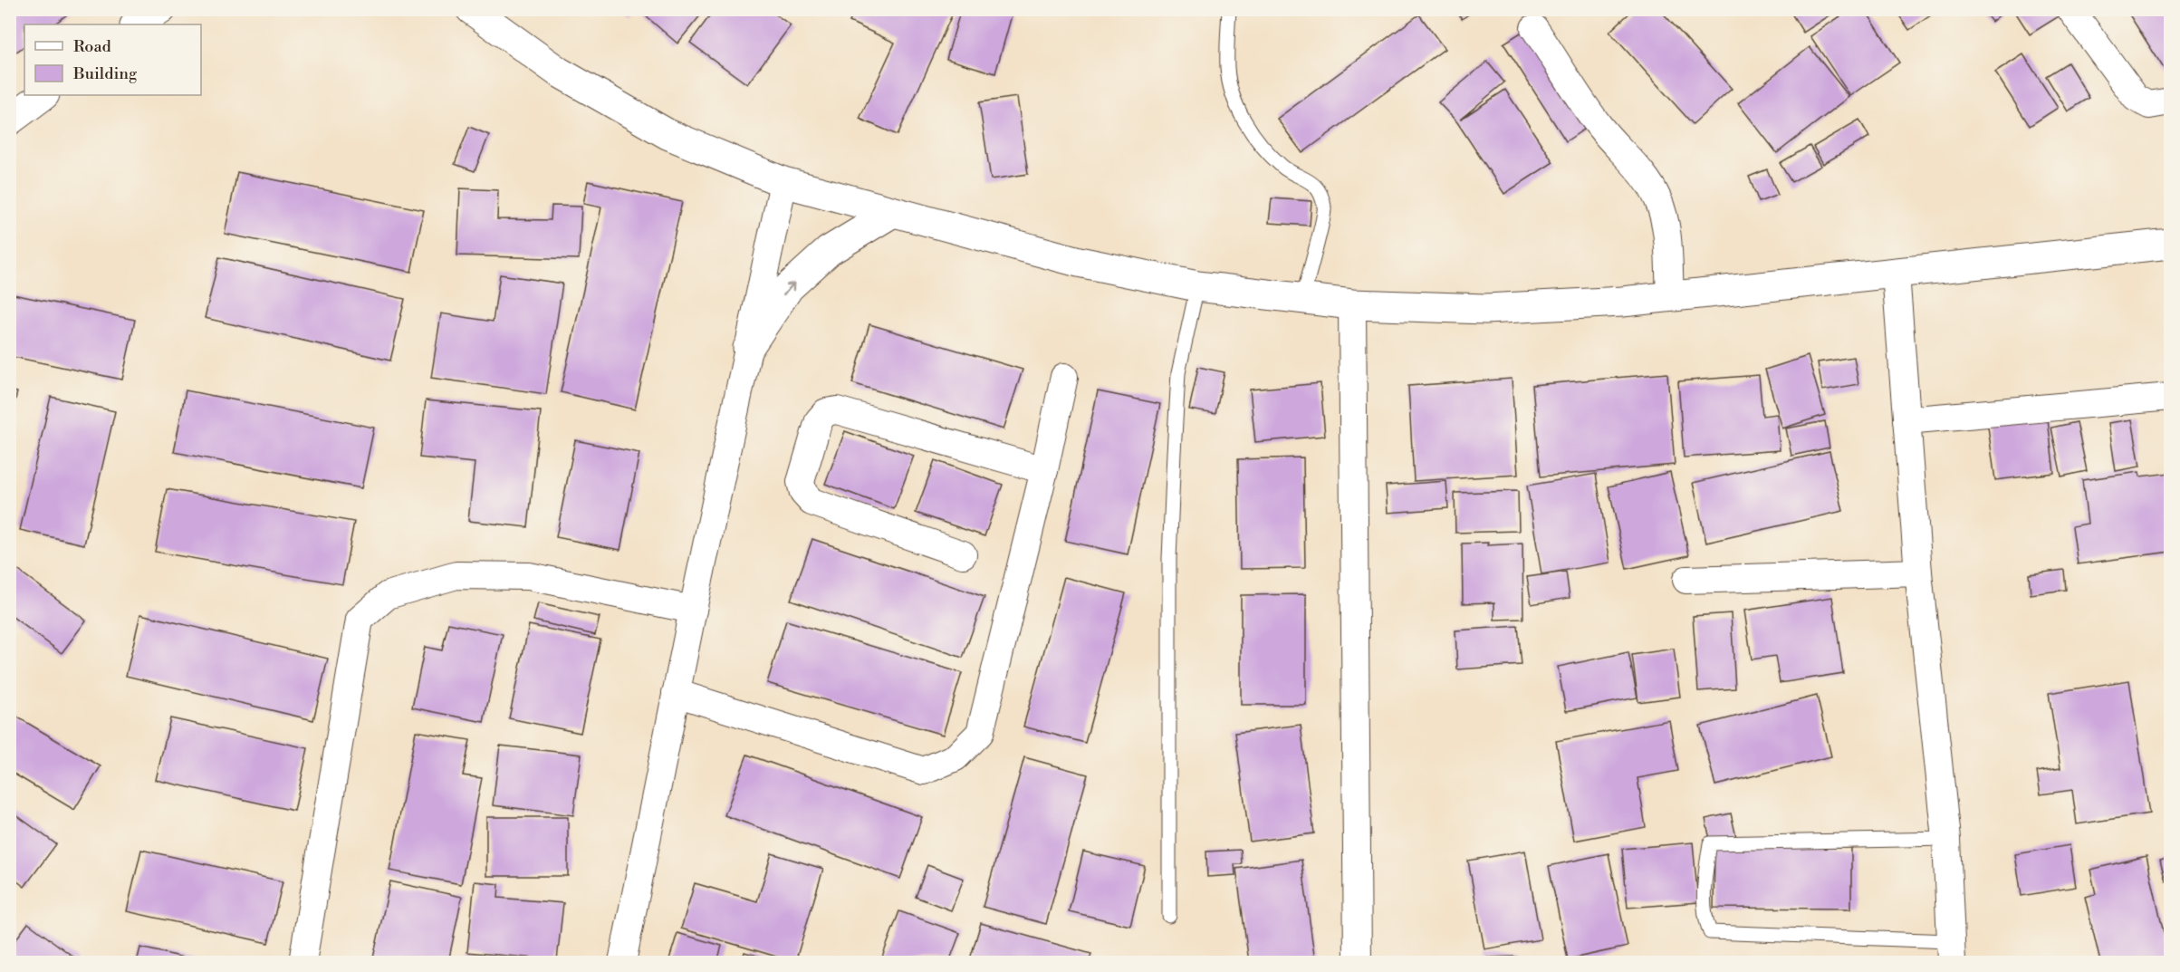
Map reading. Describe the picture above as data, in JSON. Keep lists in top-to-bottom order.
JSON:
{
  "legend": ["Road", "Building"]
}
